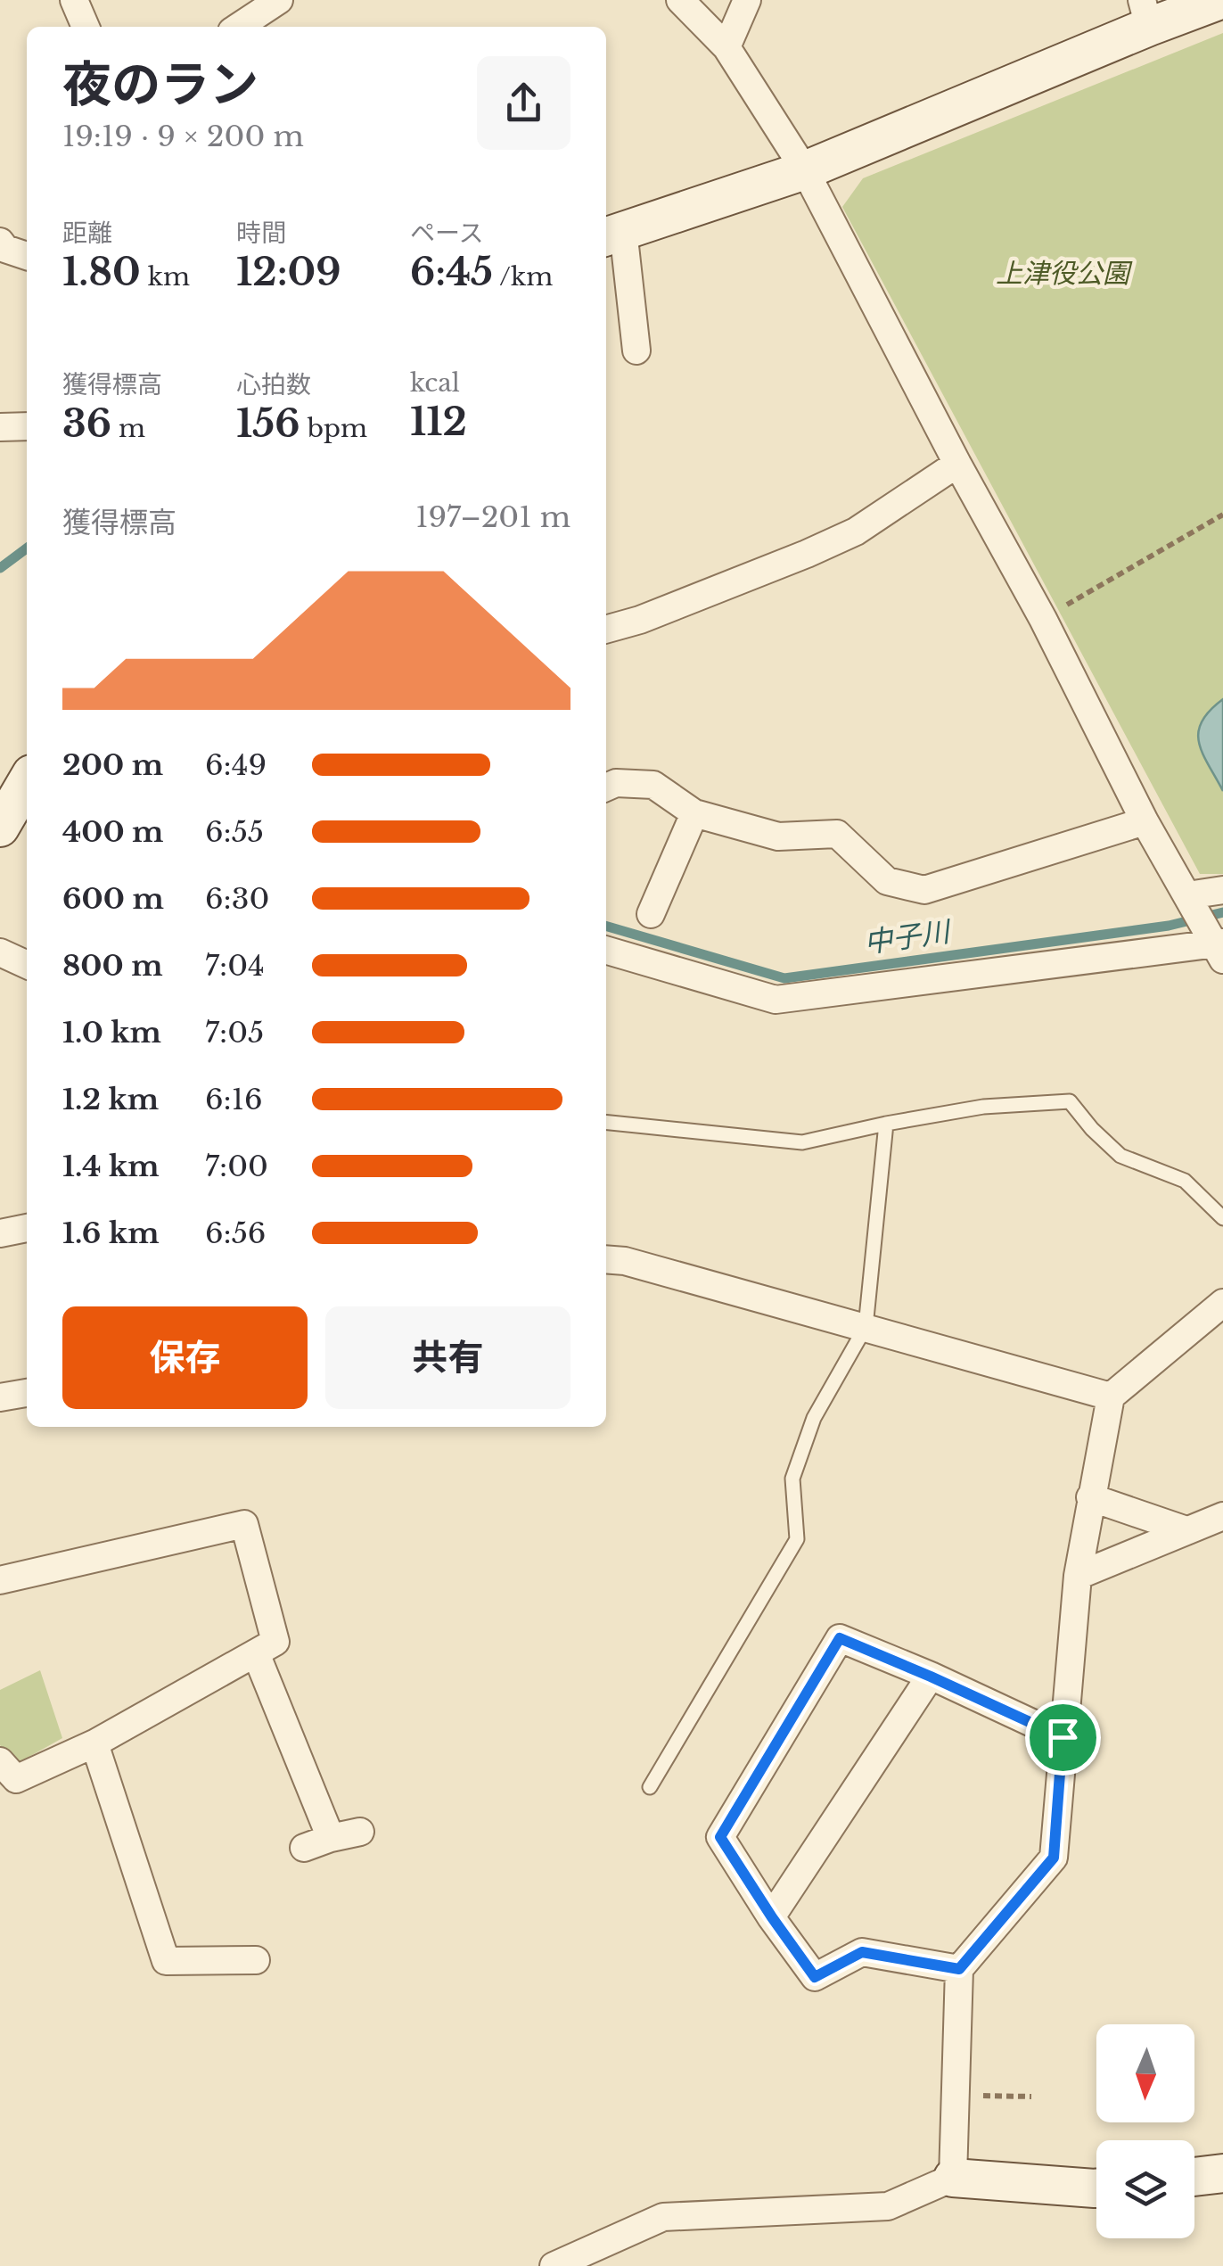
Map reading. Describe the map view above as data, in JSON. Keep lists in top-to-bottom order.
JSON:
{
  "water": ["中子川"],
  "parks": ["上津役公園"],
  "north": "bottom",
  "page": {
    "heading": ["夜のラン", "19:19 · 9 × 200 m"],
    "stats": [
      ["距離", "1.80 km"],
      ["時間", "12:09"],
      ["ペース", "6:45 /km"],
      ["獲得標高", "36 m"],
      ["心拍数", "156 bpm"],
      ["kcal", "112"]
    ],
    "chart": ["獲得標高", "197–201 m"],
    "list": [
      {
        "name": "200 m",
        "note": "6:49"
      },
      {
        "name": "400 m",
        "note": "6:55"
      },
      {
        "name": "600 m",
        "note": "6:30"
      },
      {
        "name": "800 m",
        "note": "7:04"
      },
      {
        "name": "1.0 km",
        "note": "7:05"
      },
      {
        "name": "1.2 km",
        "note": "6:16"
      },
      {
        "name": "1.4 km",
        "note": "7:00"
      },
      {
        "name": "1.6 km",
        "note": "6:56"
      }
    ],
    "buttons": ["保存", "共有"]
  }
}
